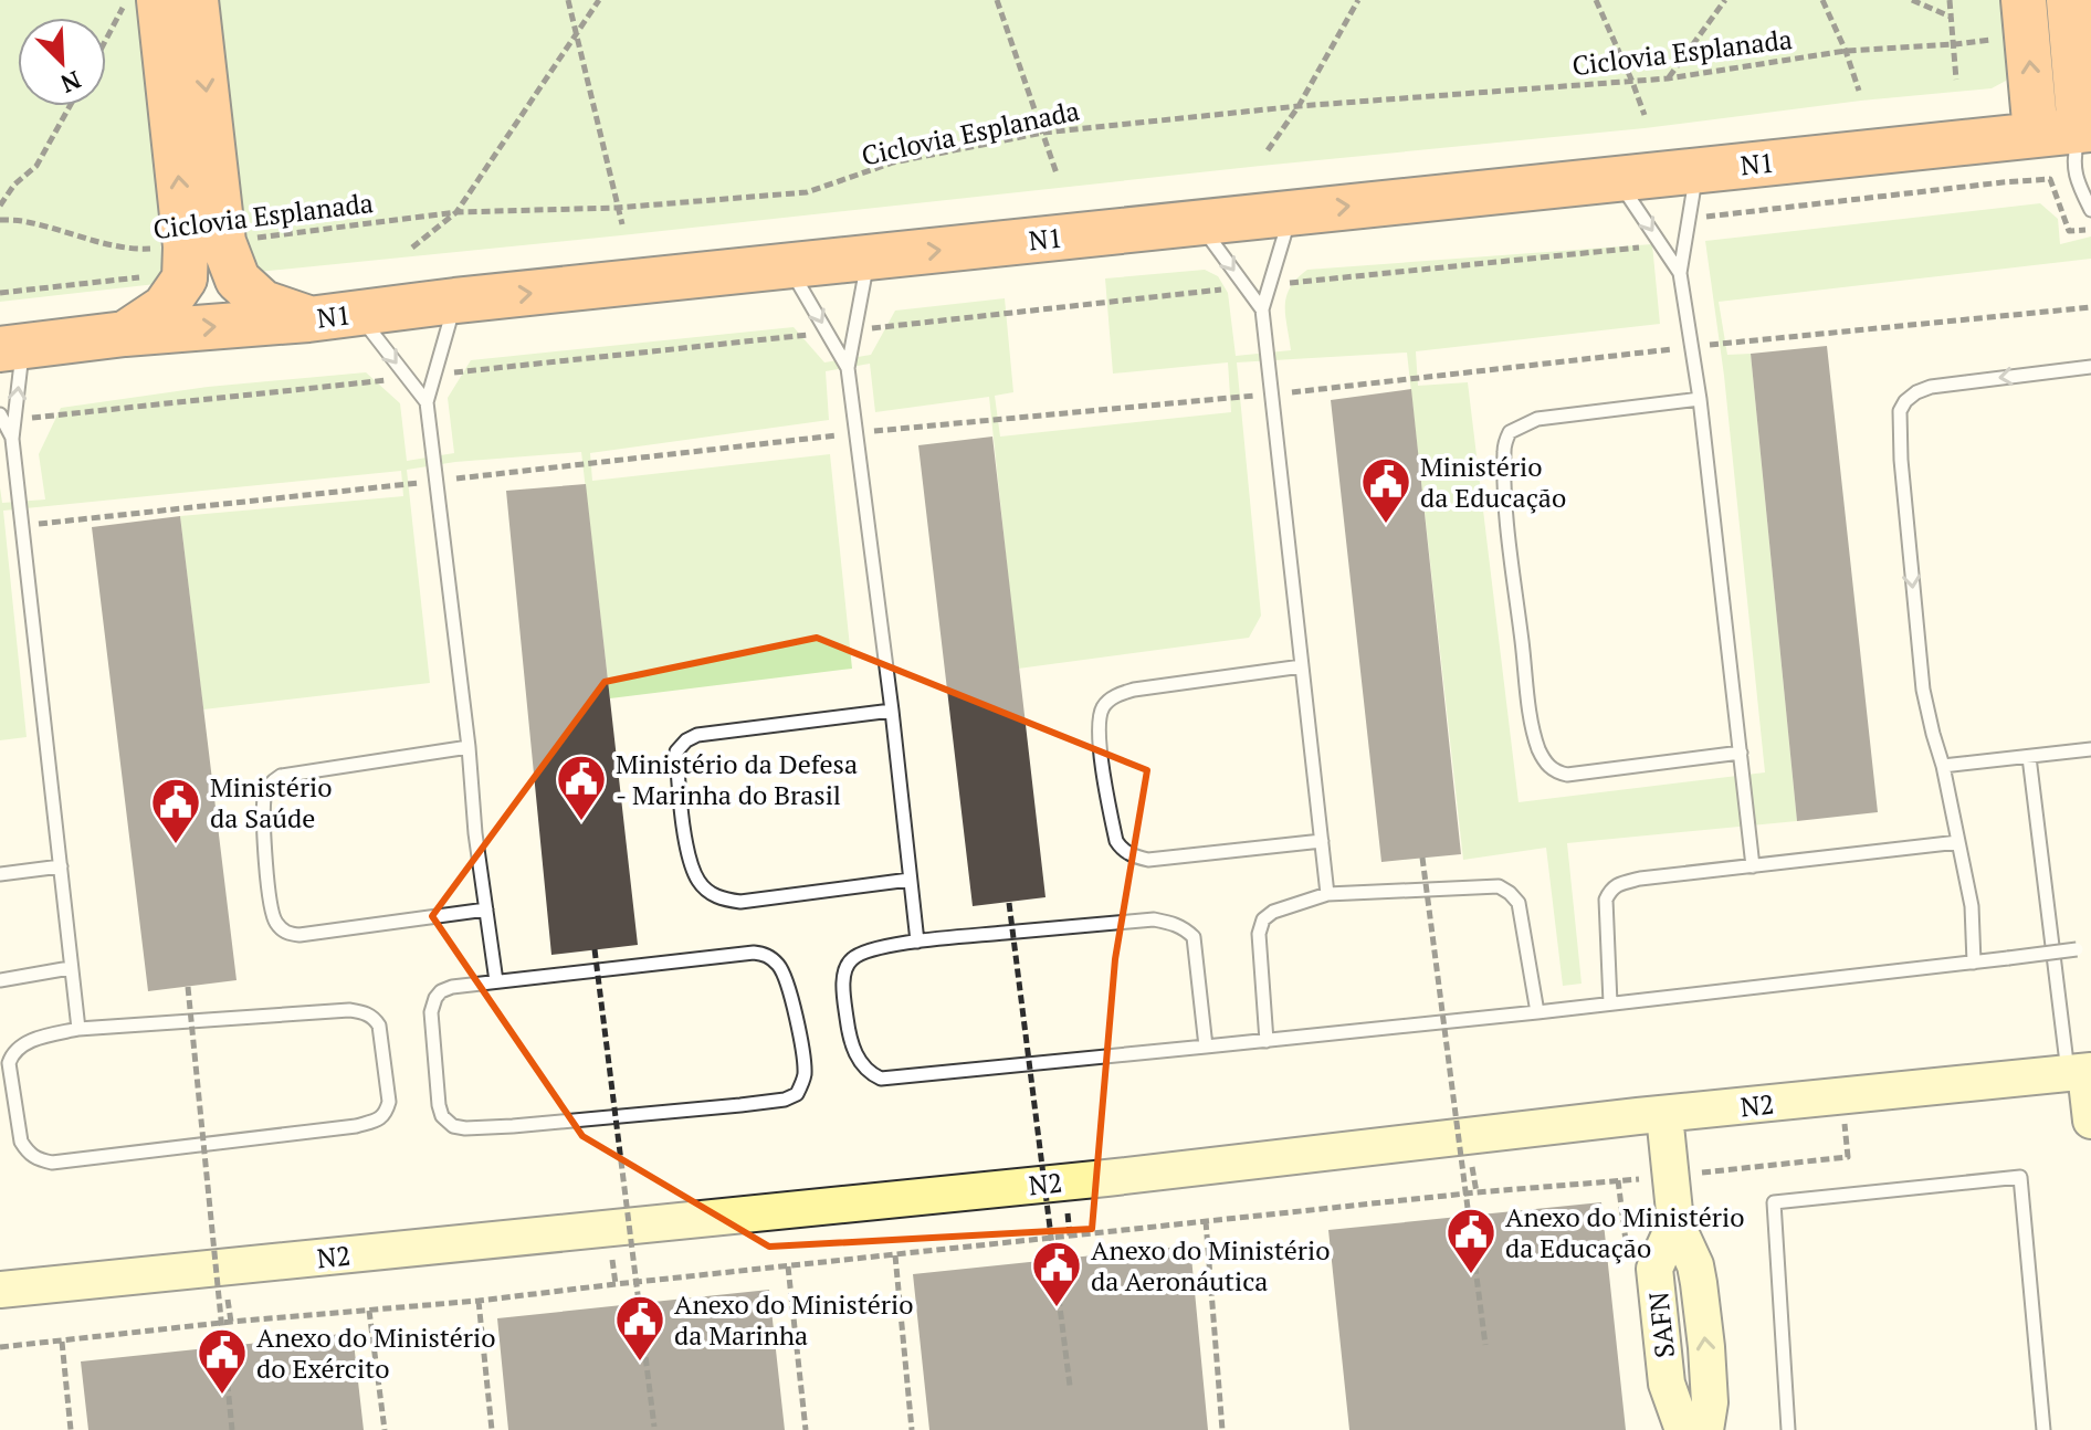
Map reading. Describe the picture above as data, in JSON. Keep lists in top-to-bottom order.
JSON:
{
  "streets": {
    "highway": ["N1"],
    "main road": ["N2", "SAFN"],
    "path": ["Ciclovia Esplanada"]
  },
  "crossings": [
    ["N2", "SAFN"]
  ],
  "one_way": ["N1"],
  "places": {
    "public building": [
      "Ministério da Educação",
      "Ministério da Defesa - Marinha do Brasil",
      "Ministério da Saúde",
      "Anexo do Ministério da Educação",
      "Anexo do Ministério da Aeronáutica",
      "Anexo do Ministério da Marinha",
      "Anexo do Ministério do Exército"
    ]
  },
  "north": "bottom right"
}
